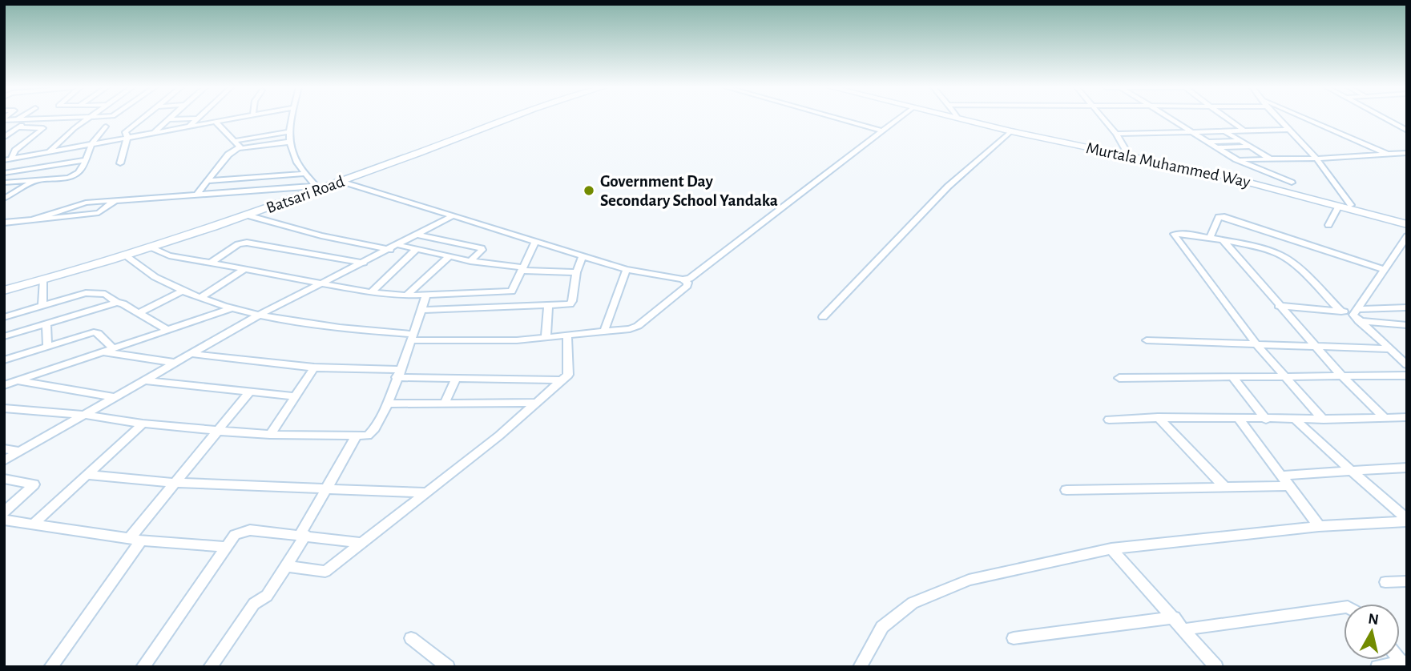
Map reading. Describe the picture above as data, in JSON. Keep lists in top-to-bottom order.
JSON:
{
  "streets": {
    "main road": ["Murtala Muhammed Way", "Batsari Road"]
  },
  "places": ["Government Day Secondary School Yandaka"],
  "north": "top"
}
